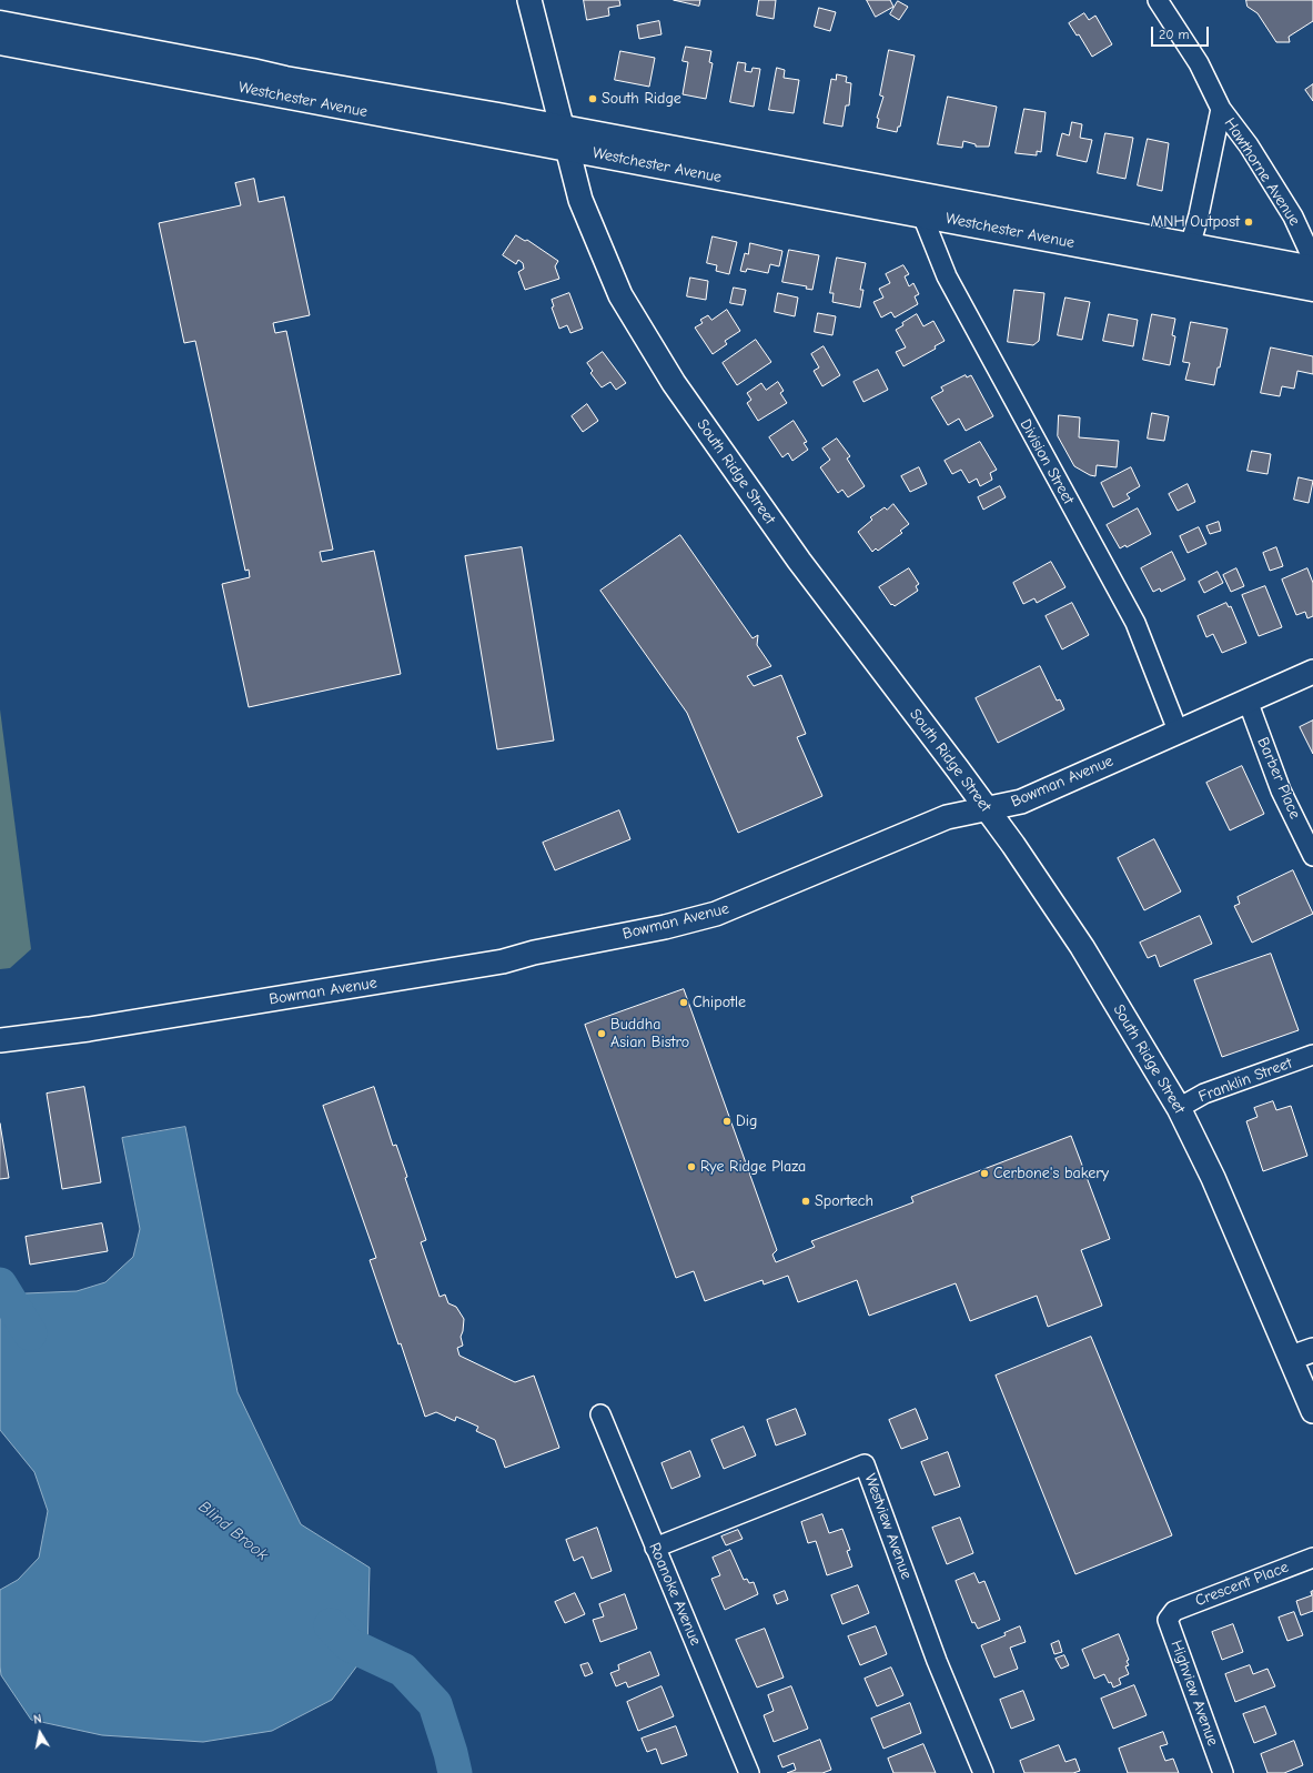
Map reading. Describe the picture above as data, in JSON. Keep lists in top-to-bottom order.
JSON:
{
  "streets": {
    "main road": ["Westchester Avenue"],
    "street": [
      "Hawthorne Avenue",
      "Division Street",
      "South Ridge Street",
      "Barber Place",
      "Bowman Avenue",
      "Franklin Street",
      "Westview Avenue",
      "Crescent Place",
      "Roanoke Avenue",
      "Highview Avenue"
    ]
  },
  "crossings": [
    ["Westchester Avenue", "Hawthorne Avenue"],
    ["Westchester Avenue", "Division Street"],
    ["Westchester Avenue", "South Ridge Street"],
    ["Division Street", "Bowman Avenue"],
    ["South Ridge Street", "Bowman Avenue"],
    ["South Ridge Street", "Franklin Street"],
    ["Barber Place", "Bowman Avenue"],
    ["Westview Avenue", "Roanoke Avenue"],
    ["Crescent Place", "Highview Avenue"]
  ],
  "water": ["Blind Brook"],
  "places": [
    "South Ridge",
    "MNH Outpost",
    "Chipotle",
    "Buddha Asian Bistro",
    "Dig",
    "Rye Ridge Plaza",
    "Cerbone's bakery",
    "Sportech"
  ],
  "scale_bar": "20 m",
  "north": "top"
}
